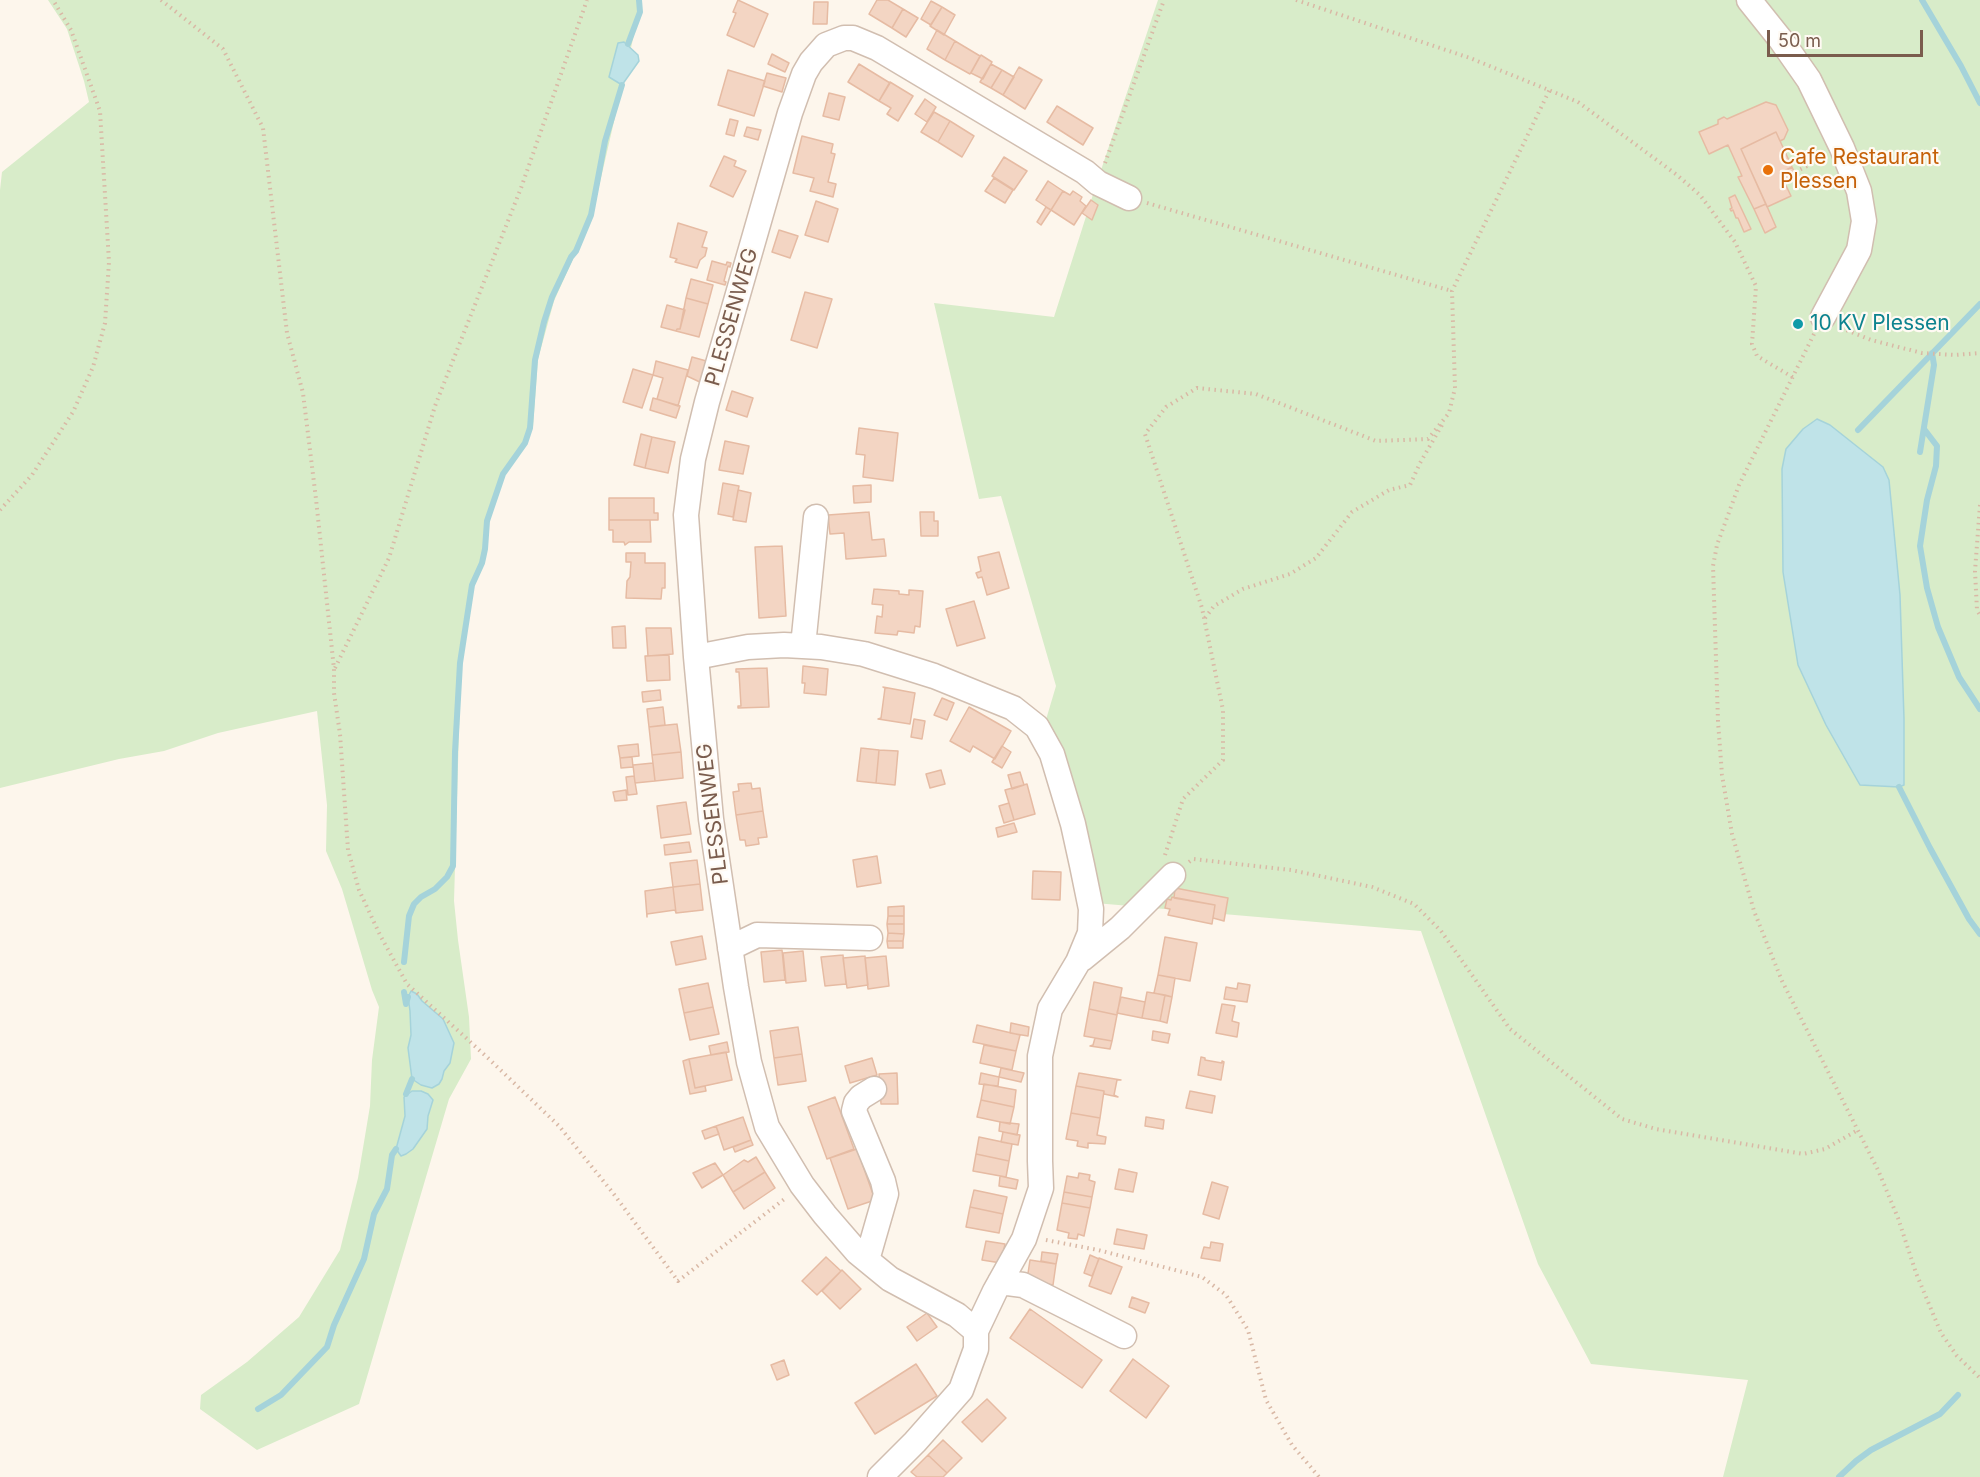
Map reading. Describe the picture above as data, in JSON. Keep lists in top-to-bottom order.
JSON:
{
  "streets": {
    "street": ["PLESSENWEG"]
  },
  "places": ["Cafe Restaurant Plessen", "10 KV Plessen"],
  "scale_bar": "50 m"
}
